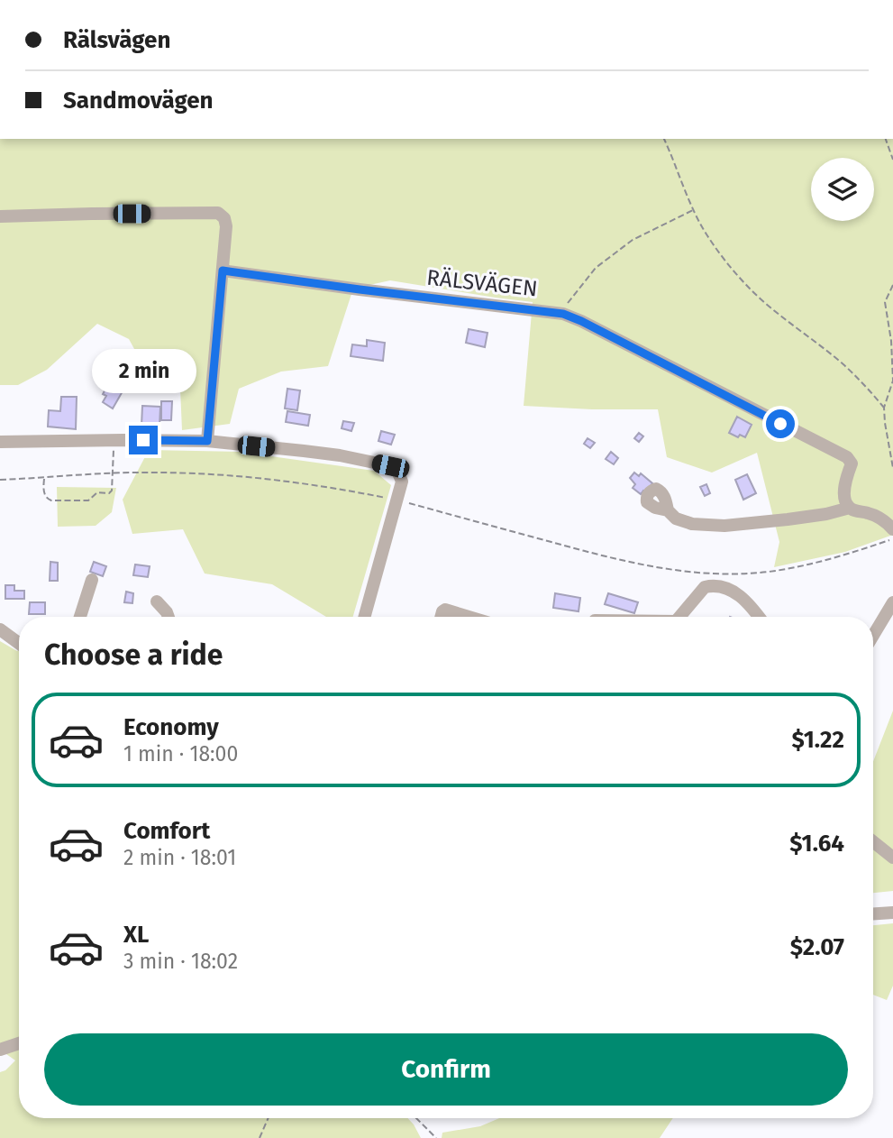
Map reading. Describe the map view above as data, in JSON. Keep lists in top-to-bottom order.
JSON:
{
  "streets": {
    "street": ["RÄLSVÄGEN"]
  },
  "page": {
    "banner": ["Rälsvägen", "Sandmovägen"],
    "bubble": "2 min",
    "heading": "Choose a ride",
    "list": [
      {
        "name": "Economy",
        "note": "1 min · 18:00",
        "value": "$1.22"
      },
      {
        "name": "Comfort",
        "note": "2 min · 18:01",
        "value": "$1.64"
      },
      {
        "name": "XL",
        "note": "3 min · 18:02",
        "value": "$2.07"
      }
    ],
    "buttons": "Confirm"
  }
}
